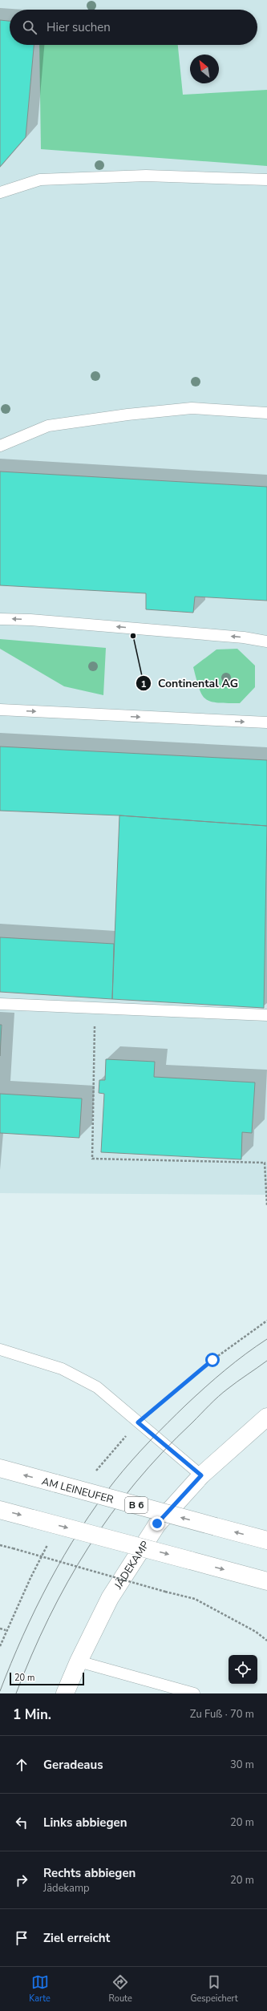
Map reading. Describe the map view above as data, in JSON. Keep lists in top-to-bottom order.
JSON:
{
  "streets": {
    "main road": ["AM LEINEUFER", "B 6", "JÄDEKAMP"]
  },
  "places": ["Continental AG"],
  "scale_bar": "20 m",
  "north": "top left",
  "page": {
    "search": "Hier suchen",
    "scale": "20 m",
    "heading": ["1 Min.", "Zu Fuß · 70 m"],
    "list": [
      ["Geradeaus", "30 m"],
      ["Links abbiegen", "20 m"],
      ["Rechts abbiegen", "Jädekamp", "20 m"],
      "Ziel erreicht"
    ],
    "nav": ["Karte", "Route", "Gespeichert"]
  }
}
